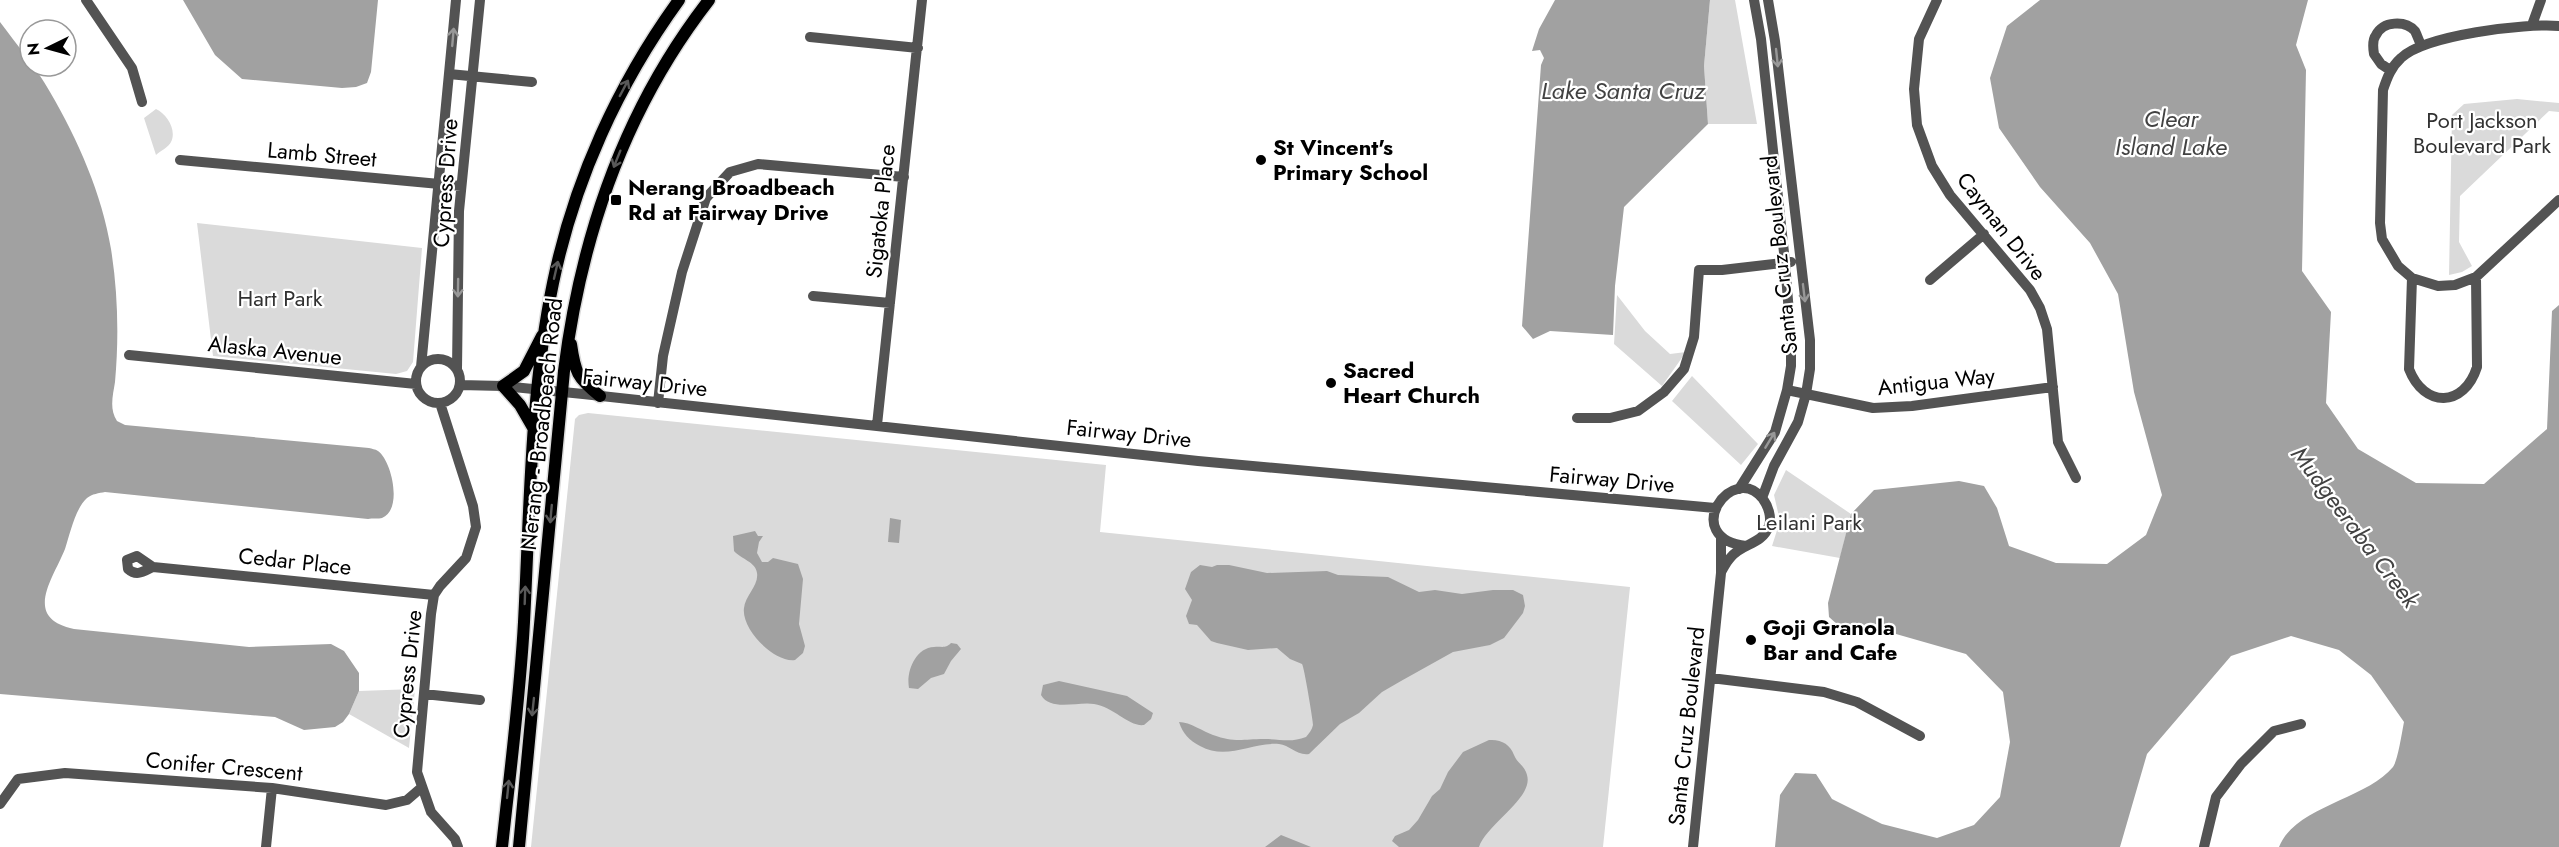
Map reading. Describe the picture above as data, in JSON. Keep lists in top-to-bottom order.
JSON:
{
  "streets": {
    "main road": ["Nerang - Broadbeach Road"],
    "street": [
      "Lamb Street",
      "Cypress Drive",
      "Sigatoka Place",
      "Cayman Drive",
      "Santa Cruz Boulevard",
      "Alaska Avenue",
      "Antigua Way",
      "Fairway Drive",
      "Cedar Place",
      "Conifer Crescent"
    ]
  },
  "crossings": [
    ["Lamb Street", "Cypress Drive"],
    ["Cypress Drive", "Alaska Avenue"],
    ["Cypress Drive", "Cedar Place"],
    ["Cypress Drive", "Conifer Crescent"],
    ["Sigatoka Place", "Fairway Drive"],
    ["Cayman Drive", "Antigua Way"],
    ["Santa Cruz Boulevard", "Antigua Way"],
    ["Santa Cruz Boulevard", "Fairway Drive"],
    ["Fairway Drive", "Nerang - Broadbeach Road"]
  ],
  "water": ["Lake Santa Cruz", "Clear Island Lake", "Mudgeeraba Creek"],
  "parks": ["Port Jackson Boulevard Park", "Hart Park", "Leilani Park"],
  "places": {
    "other": ["St Vincent's Primary School", "Sacred Heart Church", "Goji Granola Bar and Cafe"],
    "transit": ["Nerang Broadbeach Rd at Fairway Drive"]
  },
  "north": "left"
}
